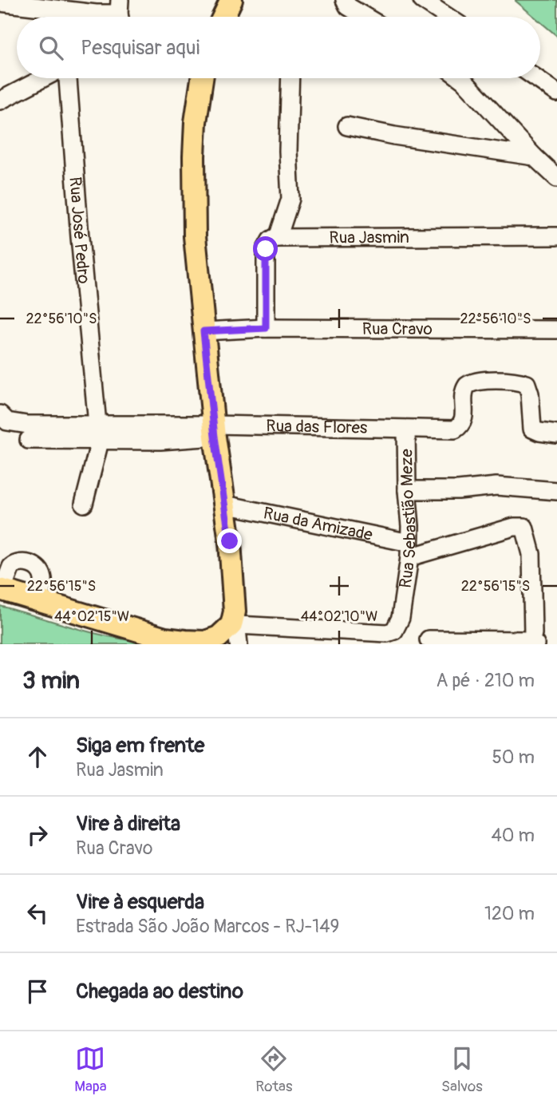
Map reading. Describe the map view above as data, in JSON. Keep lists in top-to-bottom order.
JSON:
{
  "streets": {
    "street": [
      "Rua José Pedro",
      "Rua Jasmin",
      "Rua Cravo",
      "Rua das Flores",
      "Rua Sebastião Meze",
      "Rua da Amizade"
    ]
  },
  "crossings": [
    ["Rua José Pedro", "Rua das Flores"],
    ["Rua das Flores", "Rua Sebastião Meze"],
    ["Rua Sebastião Meze", "Rua da Amizade"]
  ],
  "page": {
    "search": "Pesquisar aqui",
    "heading": ["3 min", "A pé · 210 m"],
    "list": [
      ["Siga em frente", "Rua Jasmin", "50 m"],
      ["Vire à direita", "Rua Cravo", "40 m"],
      ["Vire à esquerda", "Estrada São João Marcos - RJ-149", "120 m"],
      "Chegada ao destino"
    ],
    "nav": ["Mapa", "Rotas", "Salvos"]
  },
  "coordinates": [
    "22°56'10\"S",
    "22°56'15\"S",
    "44°02'15\"W",
    "44°02'10\"W"
  ]
}
